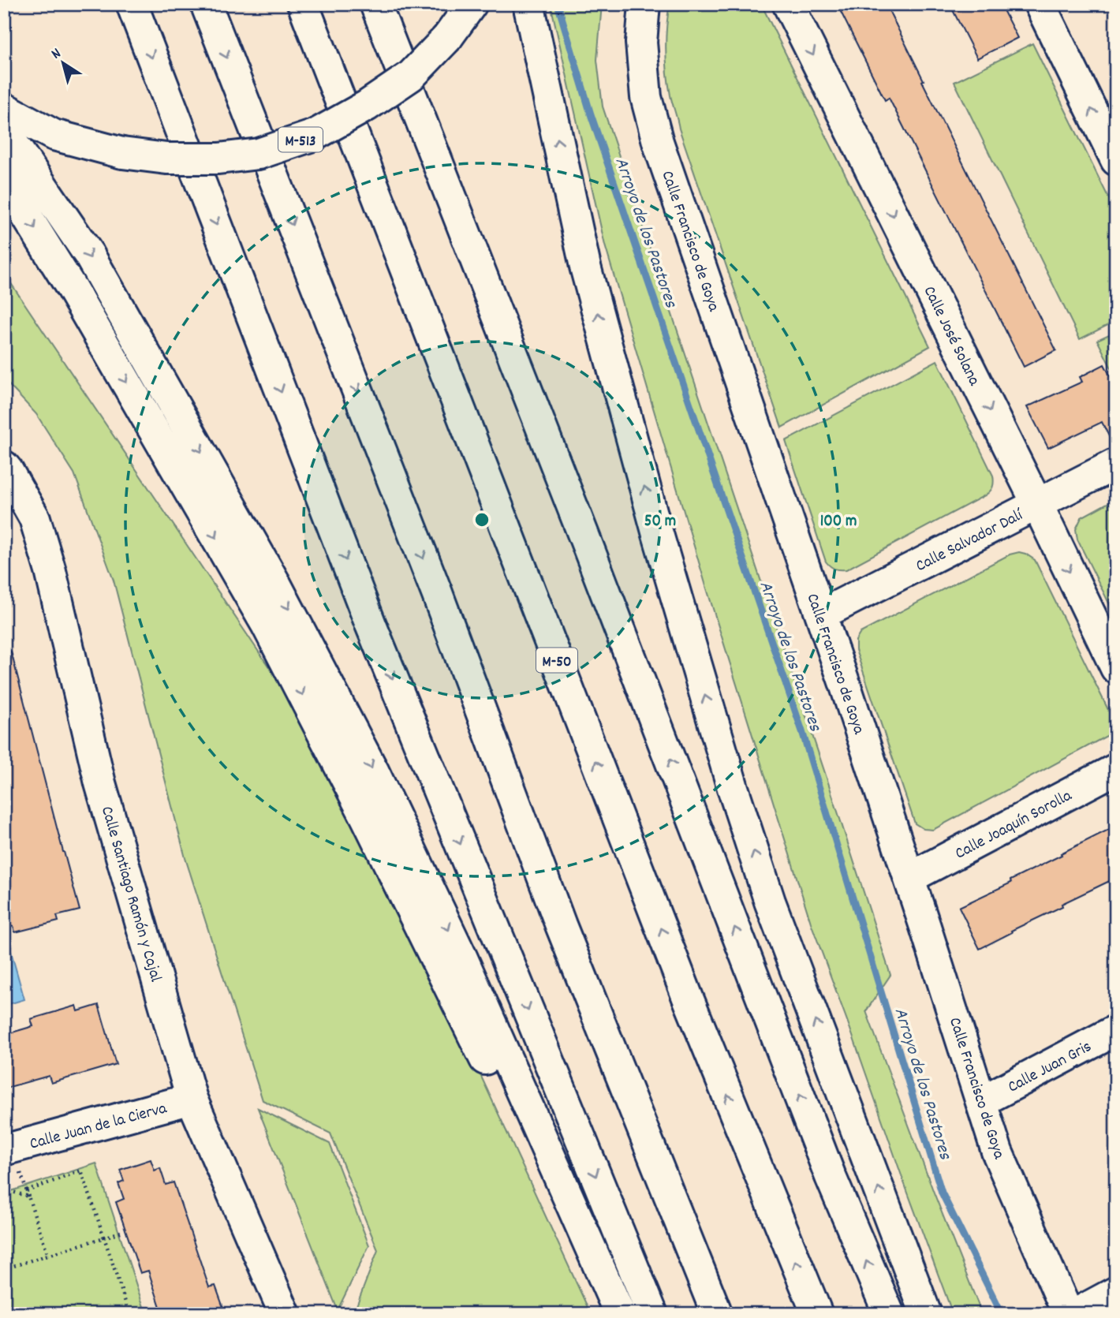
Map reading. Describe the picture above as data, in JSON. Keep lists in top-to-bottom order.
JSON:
{
  "streets": {
    "main road": [
      "M-513",
      "Calle Francisco de Goya",
      "Calle José Solana",
      "Calle Salvador Dalí",
      "M-50",
      "Calle Joaquín Sorolla",
      "Calle Santiago Ramón y Cajal",
      "Calle Juan Gris",
      "Calle Juan de la Cierva"
    ]
  },
  "crossings": [
    ["Calle Francisco de Goya", "Calle Salvador Dalí"],
    ["Calle Francisco de Goya", "Calle Joaquín Sorolla"],
    ["Calle Francisco de Goya", "Calle Juan Gris"],
    ["Calle José Solana", "Calle Salvador Dalí"],
    ["Calle Santiago Ramón y Cajal", "Calle Juan de la Cierva"]
  ],
  "one_way": ["Calle José Solana"],
  "water": ["Arroyo de los Pastores"],
  "north": "top left",
  "rings": ["50 m", "100 m"]
}
